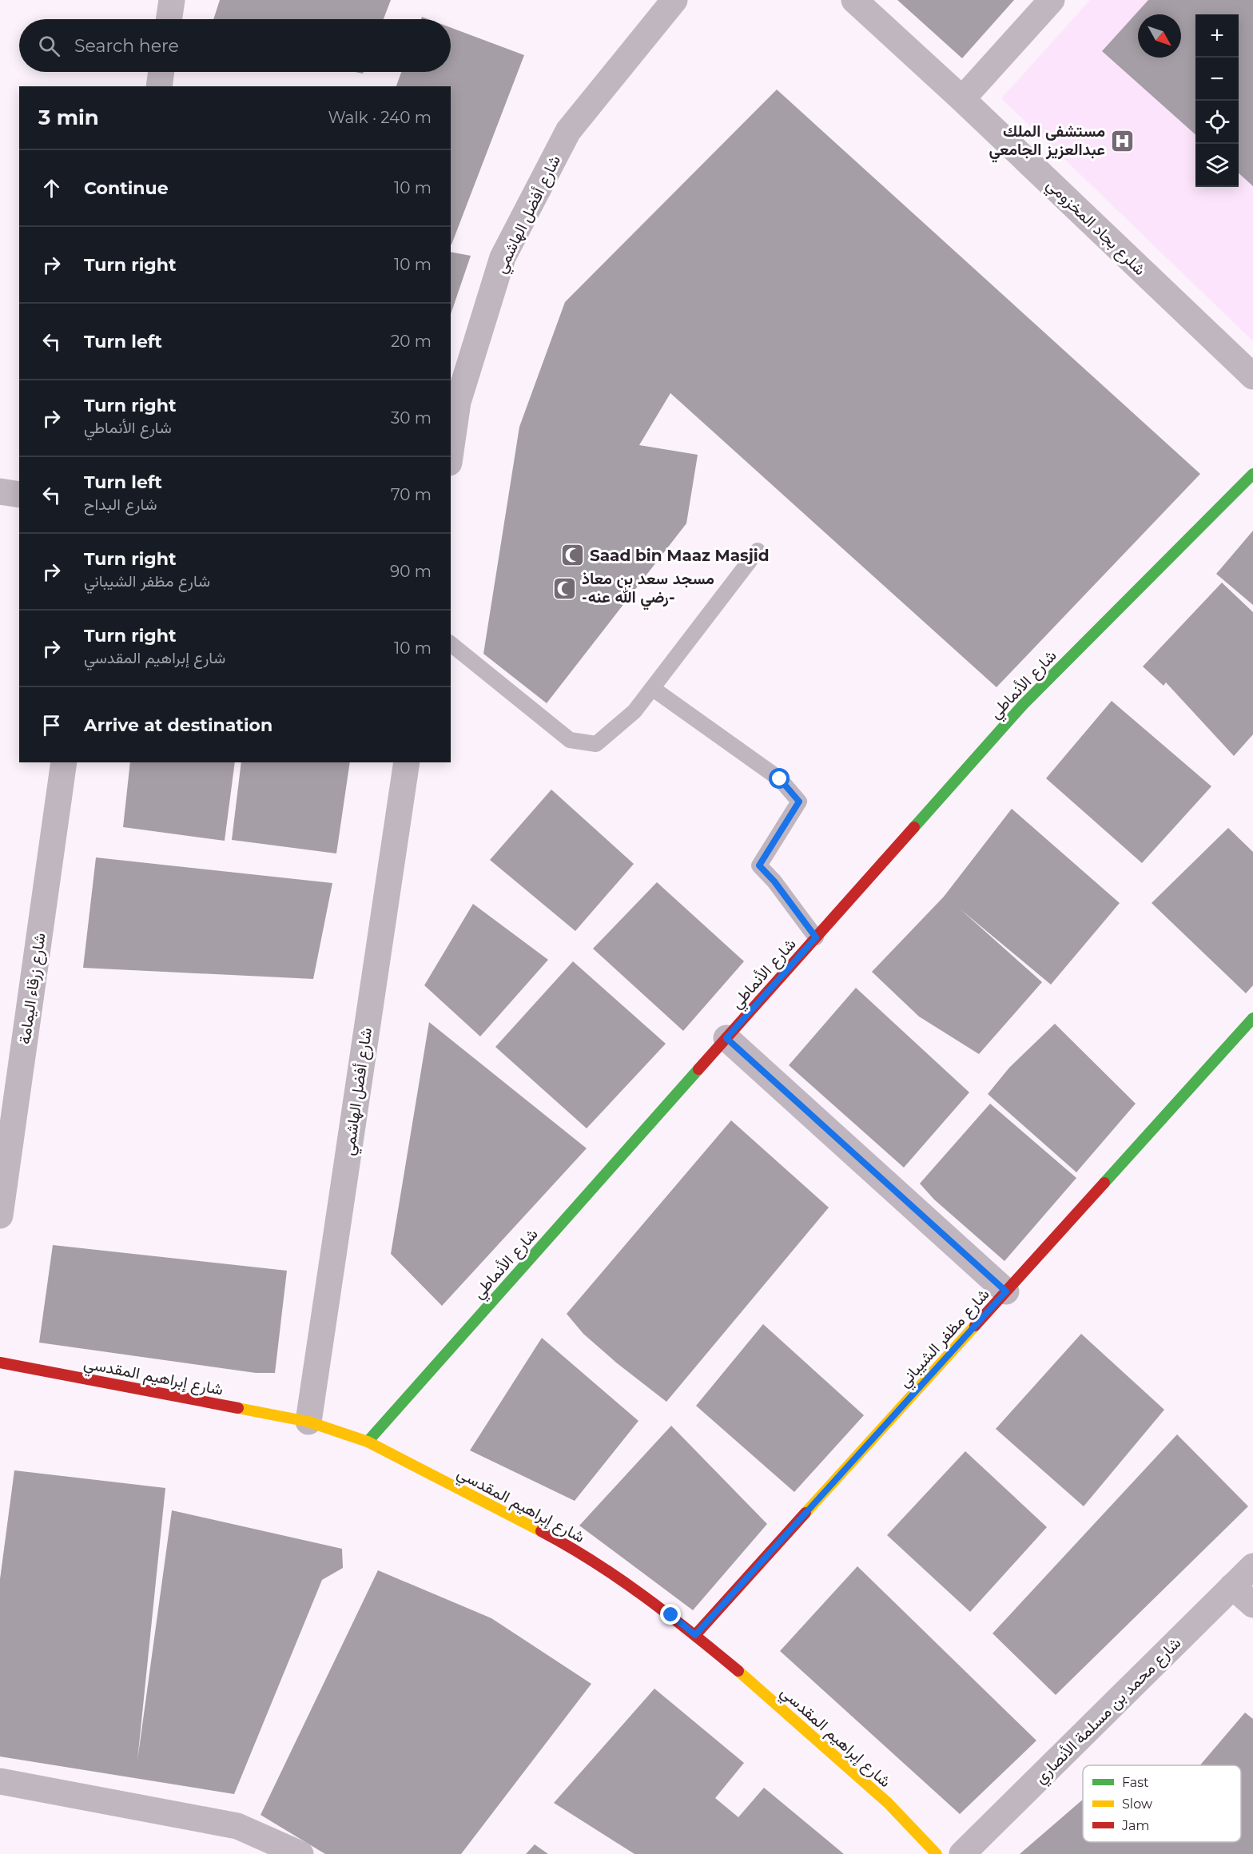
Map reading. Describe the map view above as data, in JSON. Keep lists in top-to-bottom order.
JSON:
{
  "streets": {
    "street": [
      "شارع أفضل الهاشمي",
      "شلرع بجاد المخزومي",
      "شارع الأنماطي",
      "شارع زرقاء اليمامة",
      "شارع مظفر الشيباني",
      "شارع إبراهيم المقدسي",
      "شارع محمد بن مسلمة الأنصاري"
    ]
  },
  "crossings": [
    ["شارع أفضل الهاشمي", "شارع إبراهيم المقدسي"],
    ["شارع الأنماطي", "شارع إبراهيم المقدسي"],
    ["شارع مظفر الشيباني", "شارع إبراهيم المقدسي"]
  ],
  "places": {
    "hospital": ["مستشفى الملك عبدالعزيز الجامعي"],
    "mosque": ["Saad bin Maaz Masjid", "مسجد سعد بن معاذ -رضي الله عنه-"]
  },
  "legend": ["Fast", "Slow", "Jam"],
  "north": "bottom right",
  "page": {
    "map_buttons": ["+", "−"],
    "search": "Search here",
    "heading": ["3 min", "Walk · 240 m"],
    "list": [
      ["Continue", "10 m"],
      ["Turn right", "10 m"],
      ["Turn left", "20 m"],
      ["Turn right", "شارع الأنماطي", "30 m"],
      ["Turn left", "شارع البداح", "70 m"],
      ["Turn right", "شارع مظفر الشيباني", "90 m"],
      ["Turn right", "شارع إبراهيم المقدسي", "10 m"],
      "Arrive at destination"
    ]
  }
}
